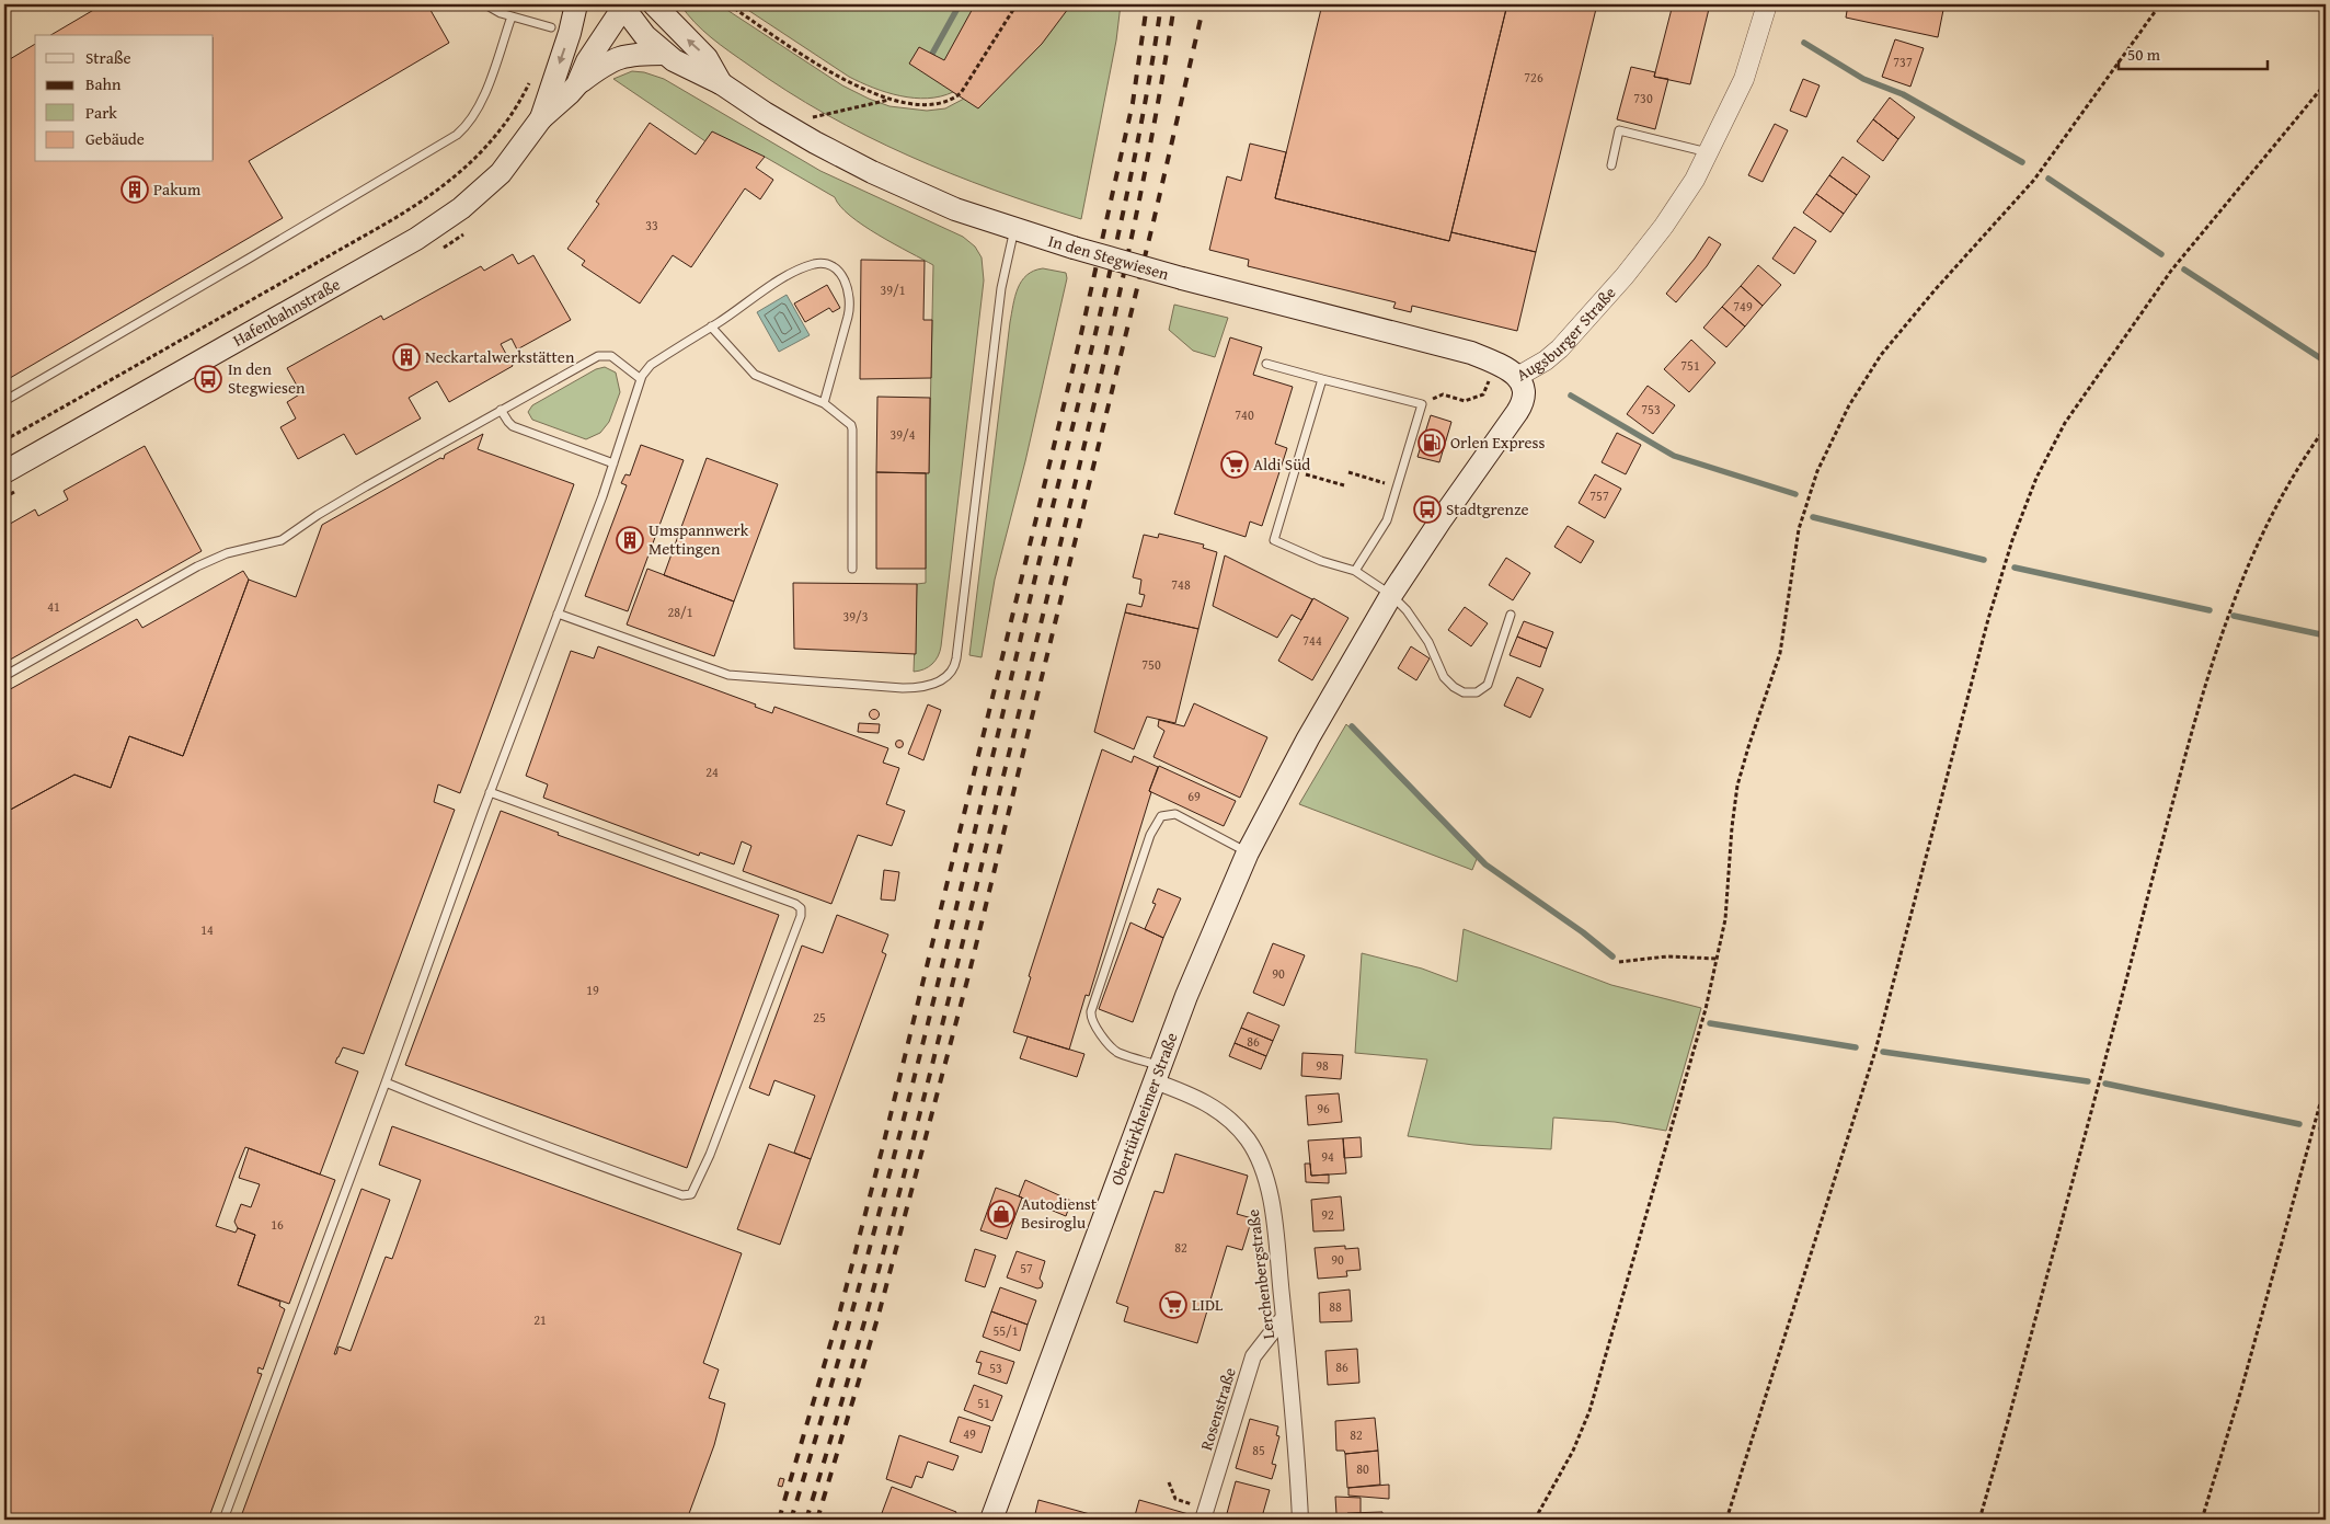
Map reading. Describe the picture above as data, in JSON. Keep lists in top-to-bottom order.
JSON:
{
  "streets": {
    "main road": [
      "In den Stegwiesen",
      "Hafenbahnstraße",
      "Augsburger Straße",
      "Obertürkheimer Straße"
    ],
    "street": ["Lerchenbergstraße", "Rosenstraße"]
  },
  "crossings": [
    ["In den Stegwiesen", "Hafenbahnstraße"],
    ["In den Stegwiesen", "Augsburger Straße"],
    ["Augsburger Straße", "Obertürkheimer Straße"],
    ["Obertürkheimer Straße", "Lerchenbergstraße"],
    ["Lerchenbergstraße", "Rosenstraße"]
  ],
  "places": {
    "building": ["Pakum", "Neckartalwerkstätten", "Umspannwerk Mettingen"],
    "bus stop": ["In den Stegwiesen", "Stadtgrenze"],
    "fuel station": ["Orlen Express"],
    "supermarket": ["Aldi Süd", "LIDL"],
    "shop": ["Autodienst Besiroglu"]
  },
  "house_numbers": [
    "737",
    "726",
    "730",
    "33",
    "39/1",
    "749",
    "751",
    "753",
    "740",
    "39/4",
    "757",
    "748",
    "41",
    "28/1",
    "39/3",
    "744",
    "750",
    "24",
    "69",
    "14",
    "90",
    "19",
    "25",
    "86",
    "98",
    "96",
    "94",
    "92",
    "16",
    "82",
    "90",
    "57",
    "88",
    "21",
    "55/1",
    "86",
    "53",
    "51",
    "49",
    "82",
    "85",
    "80"
  ],
  "legend": [
    "Straße",
    "Bahn",
    "Park",
    "Gebäude"
  ],
  "scale_bar": "50 m"
}
